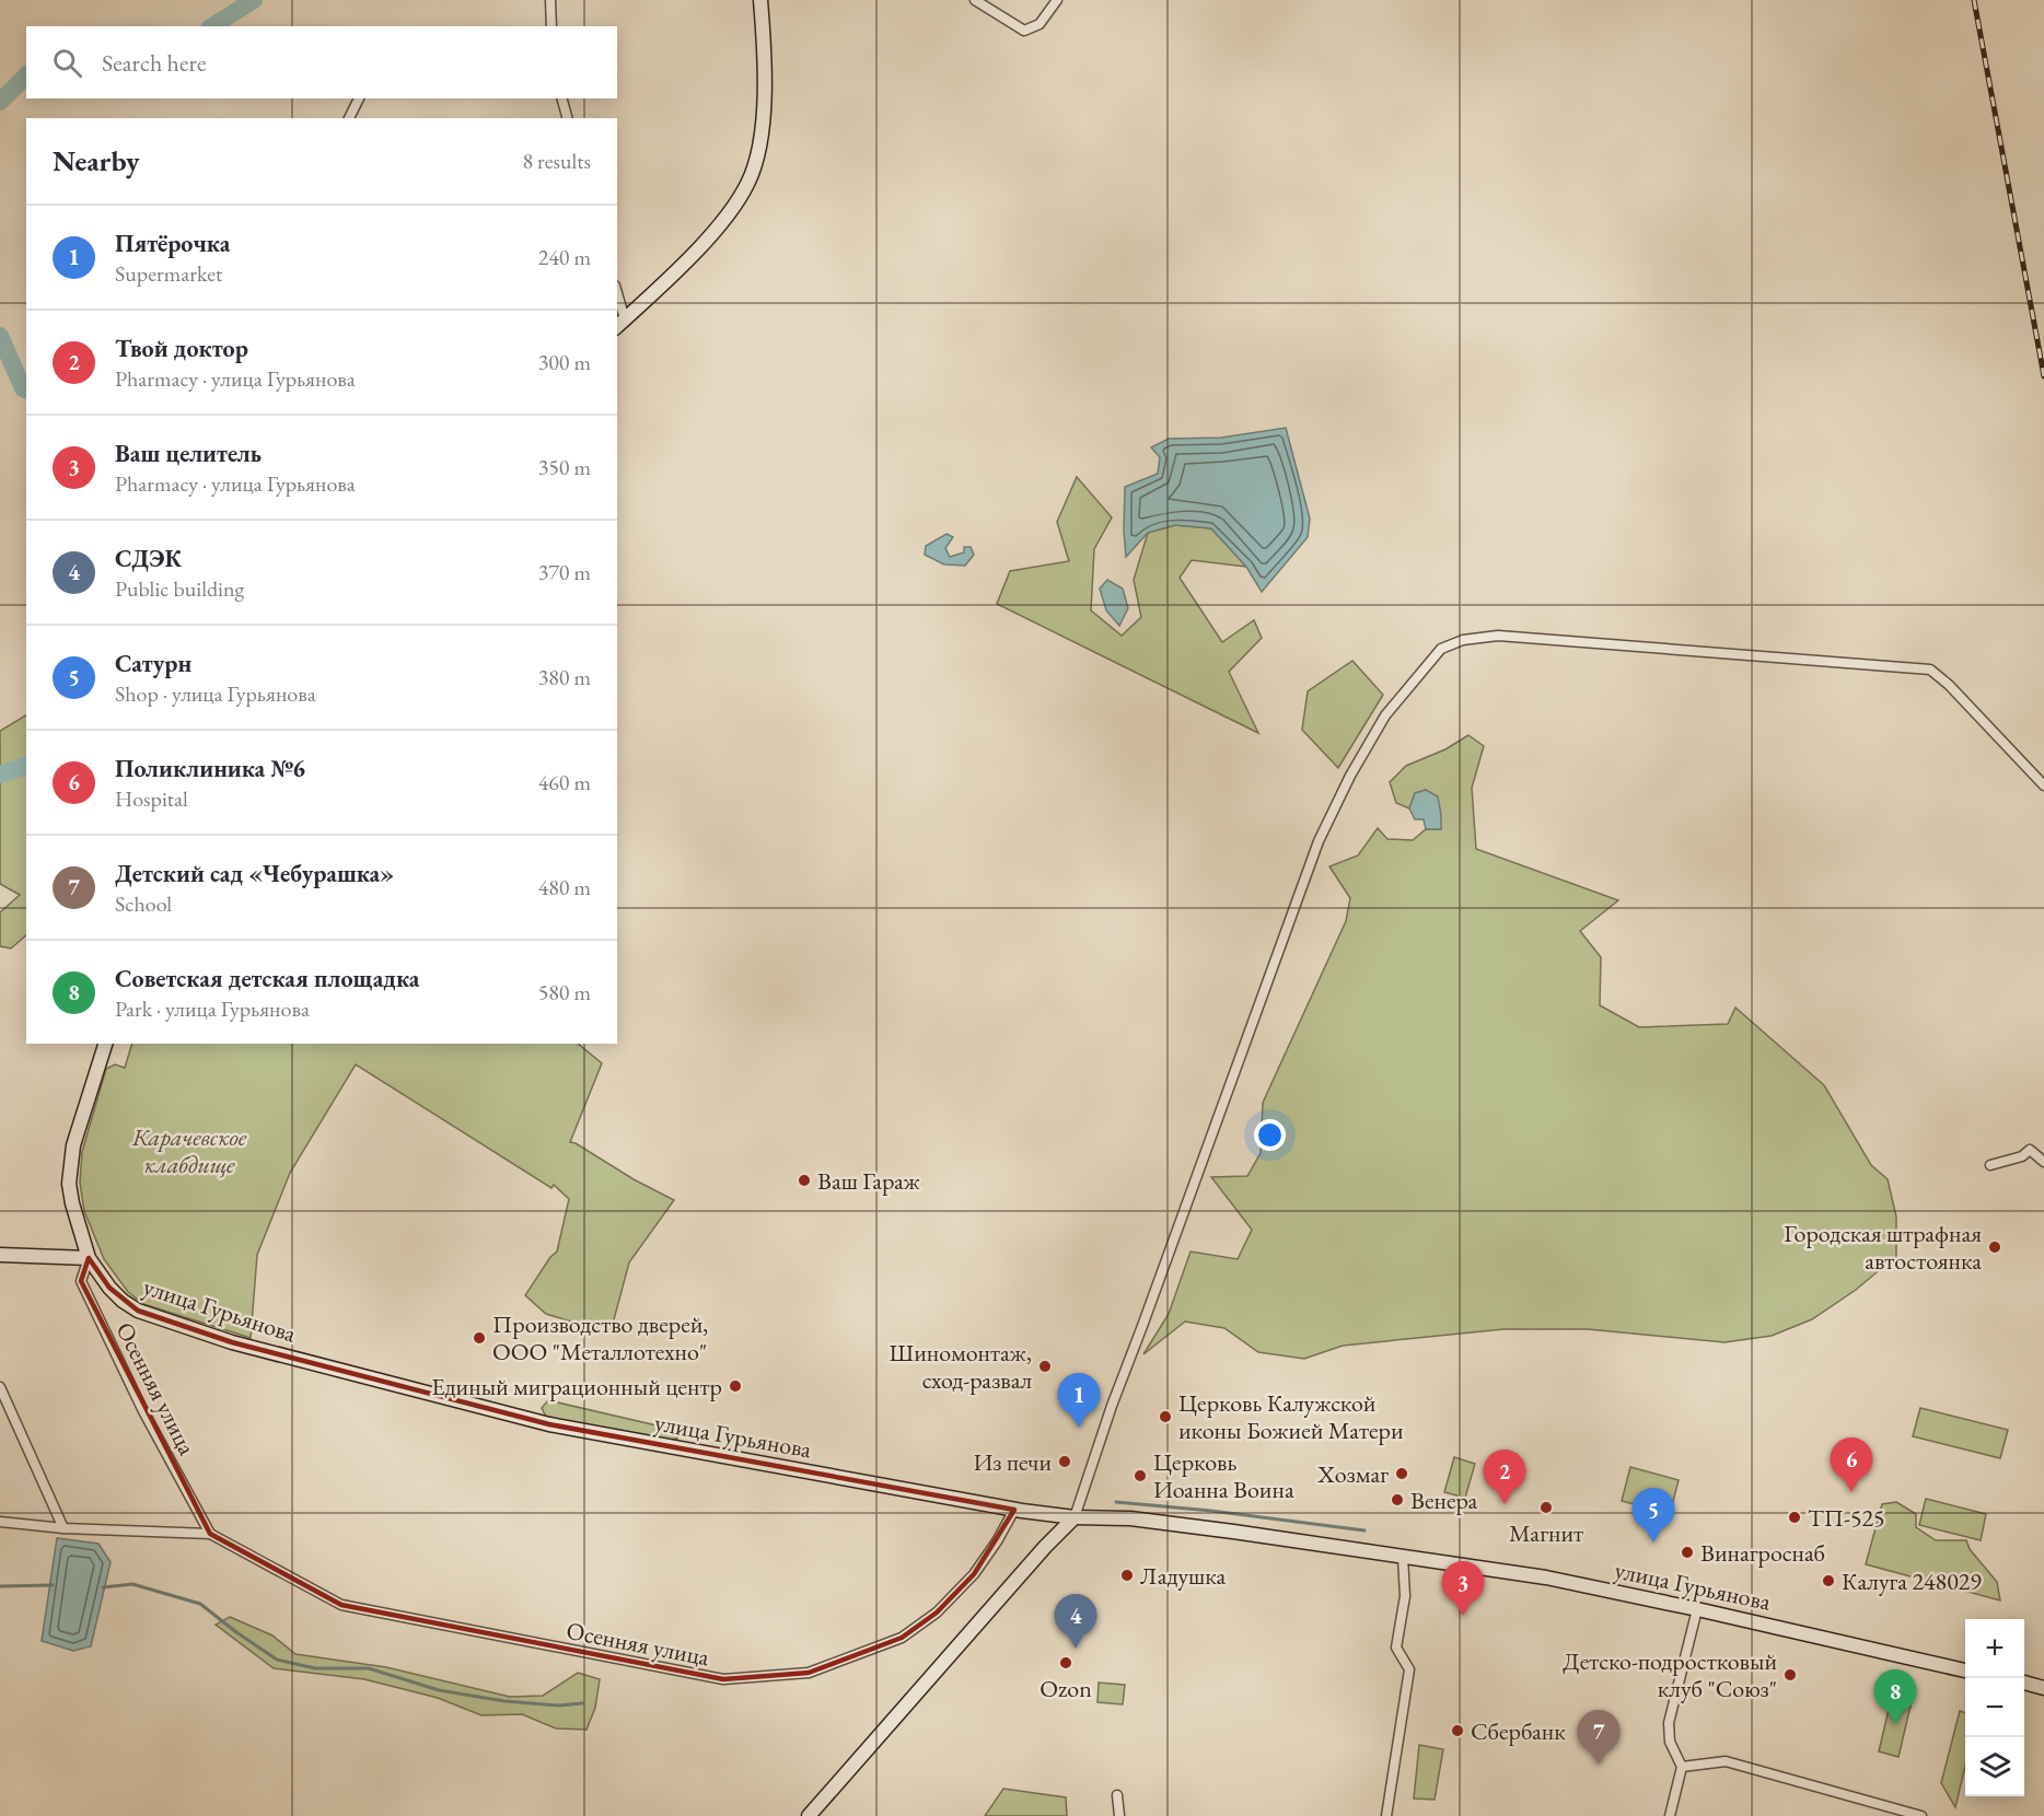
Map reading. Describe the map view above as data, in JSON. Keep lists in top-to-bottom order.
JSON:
{
  "streets": {
    "street": ["улица Гурьянова", "Осенняя улица"]
  },
  "crossings": [
    ["улица Гурьянова", "Осенняя улица"]
  ],
  "parks": ["Карачевское клабдище"],
  "places": [
    "Ваш Гараж",
    "Городская штрафная автостоянка",
    "Производство дверей, ООО \"Металлотехно\"",
    "Шиномонтаж, сход-развал",
    "Единый миграционный центр",
    "Церковь Калужской иконы Божией Матери",
    "Из печи",
    "Хозмаг",
    "Церковь Иоанна Воина",
    "Венера",
    "Магнит",
    "ТП-525",
    "Винагроснаб",
    "Ладушка",
    "Калуга 248029",
    "Ozon",
    "Детско-подростковый клуб \"Союз\"",
    "Сбербанк"
  ],
  "page": {
    "search": "Search here",
    "heading": ["Nearby", "8 results"],
    "list": [
      {
        "mark": "1",
        "name": "Пятёрочка",
        "note": "Supermarket",
        "value": "240 m"
      },
      {
        "mark": "2",
        "name": "Твой доктор",
        "note": "Pharmacy · улица Гурьянова",
        "value": "300 m"
      },
      {
        "mark": "3",
        "name": "Ваш целитель",
        "note": "Pharmacy · улица Гурьянова",
        "value": "350 m"
      },
      {
        "mark": "4",
        "name": "СДЭК",
        "note": "Public building",
        "value": "370 m"
      },
      {
        "mark": "5",
        "name": "Сатурн",
        "note": "Shop · улица Гурьянова",
        "value": "380 m"
      },
      {
        "mark": "6",
        "name": "Поликлиника №6",
        "note": "Hospital",
        "value": "460 m"
      },
      {
        "mark": "7",
        "name": "Детский сад «Чебурашка»",
        "note": "School",
        "value": "480 m"
      },
      {
        "mark": "8",
        "name": "Советская детская площадка",
        "note": "Park · улица Гурьянова",
        "value": "580 m"
      }
    ],
    "pins": [
      "1",
      "6",
      "2",
      "5",
      "3",
      "4",
      "8",
      "7"
    ],
    "map_buttons": ["+", "−"]
  }
}
